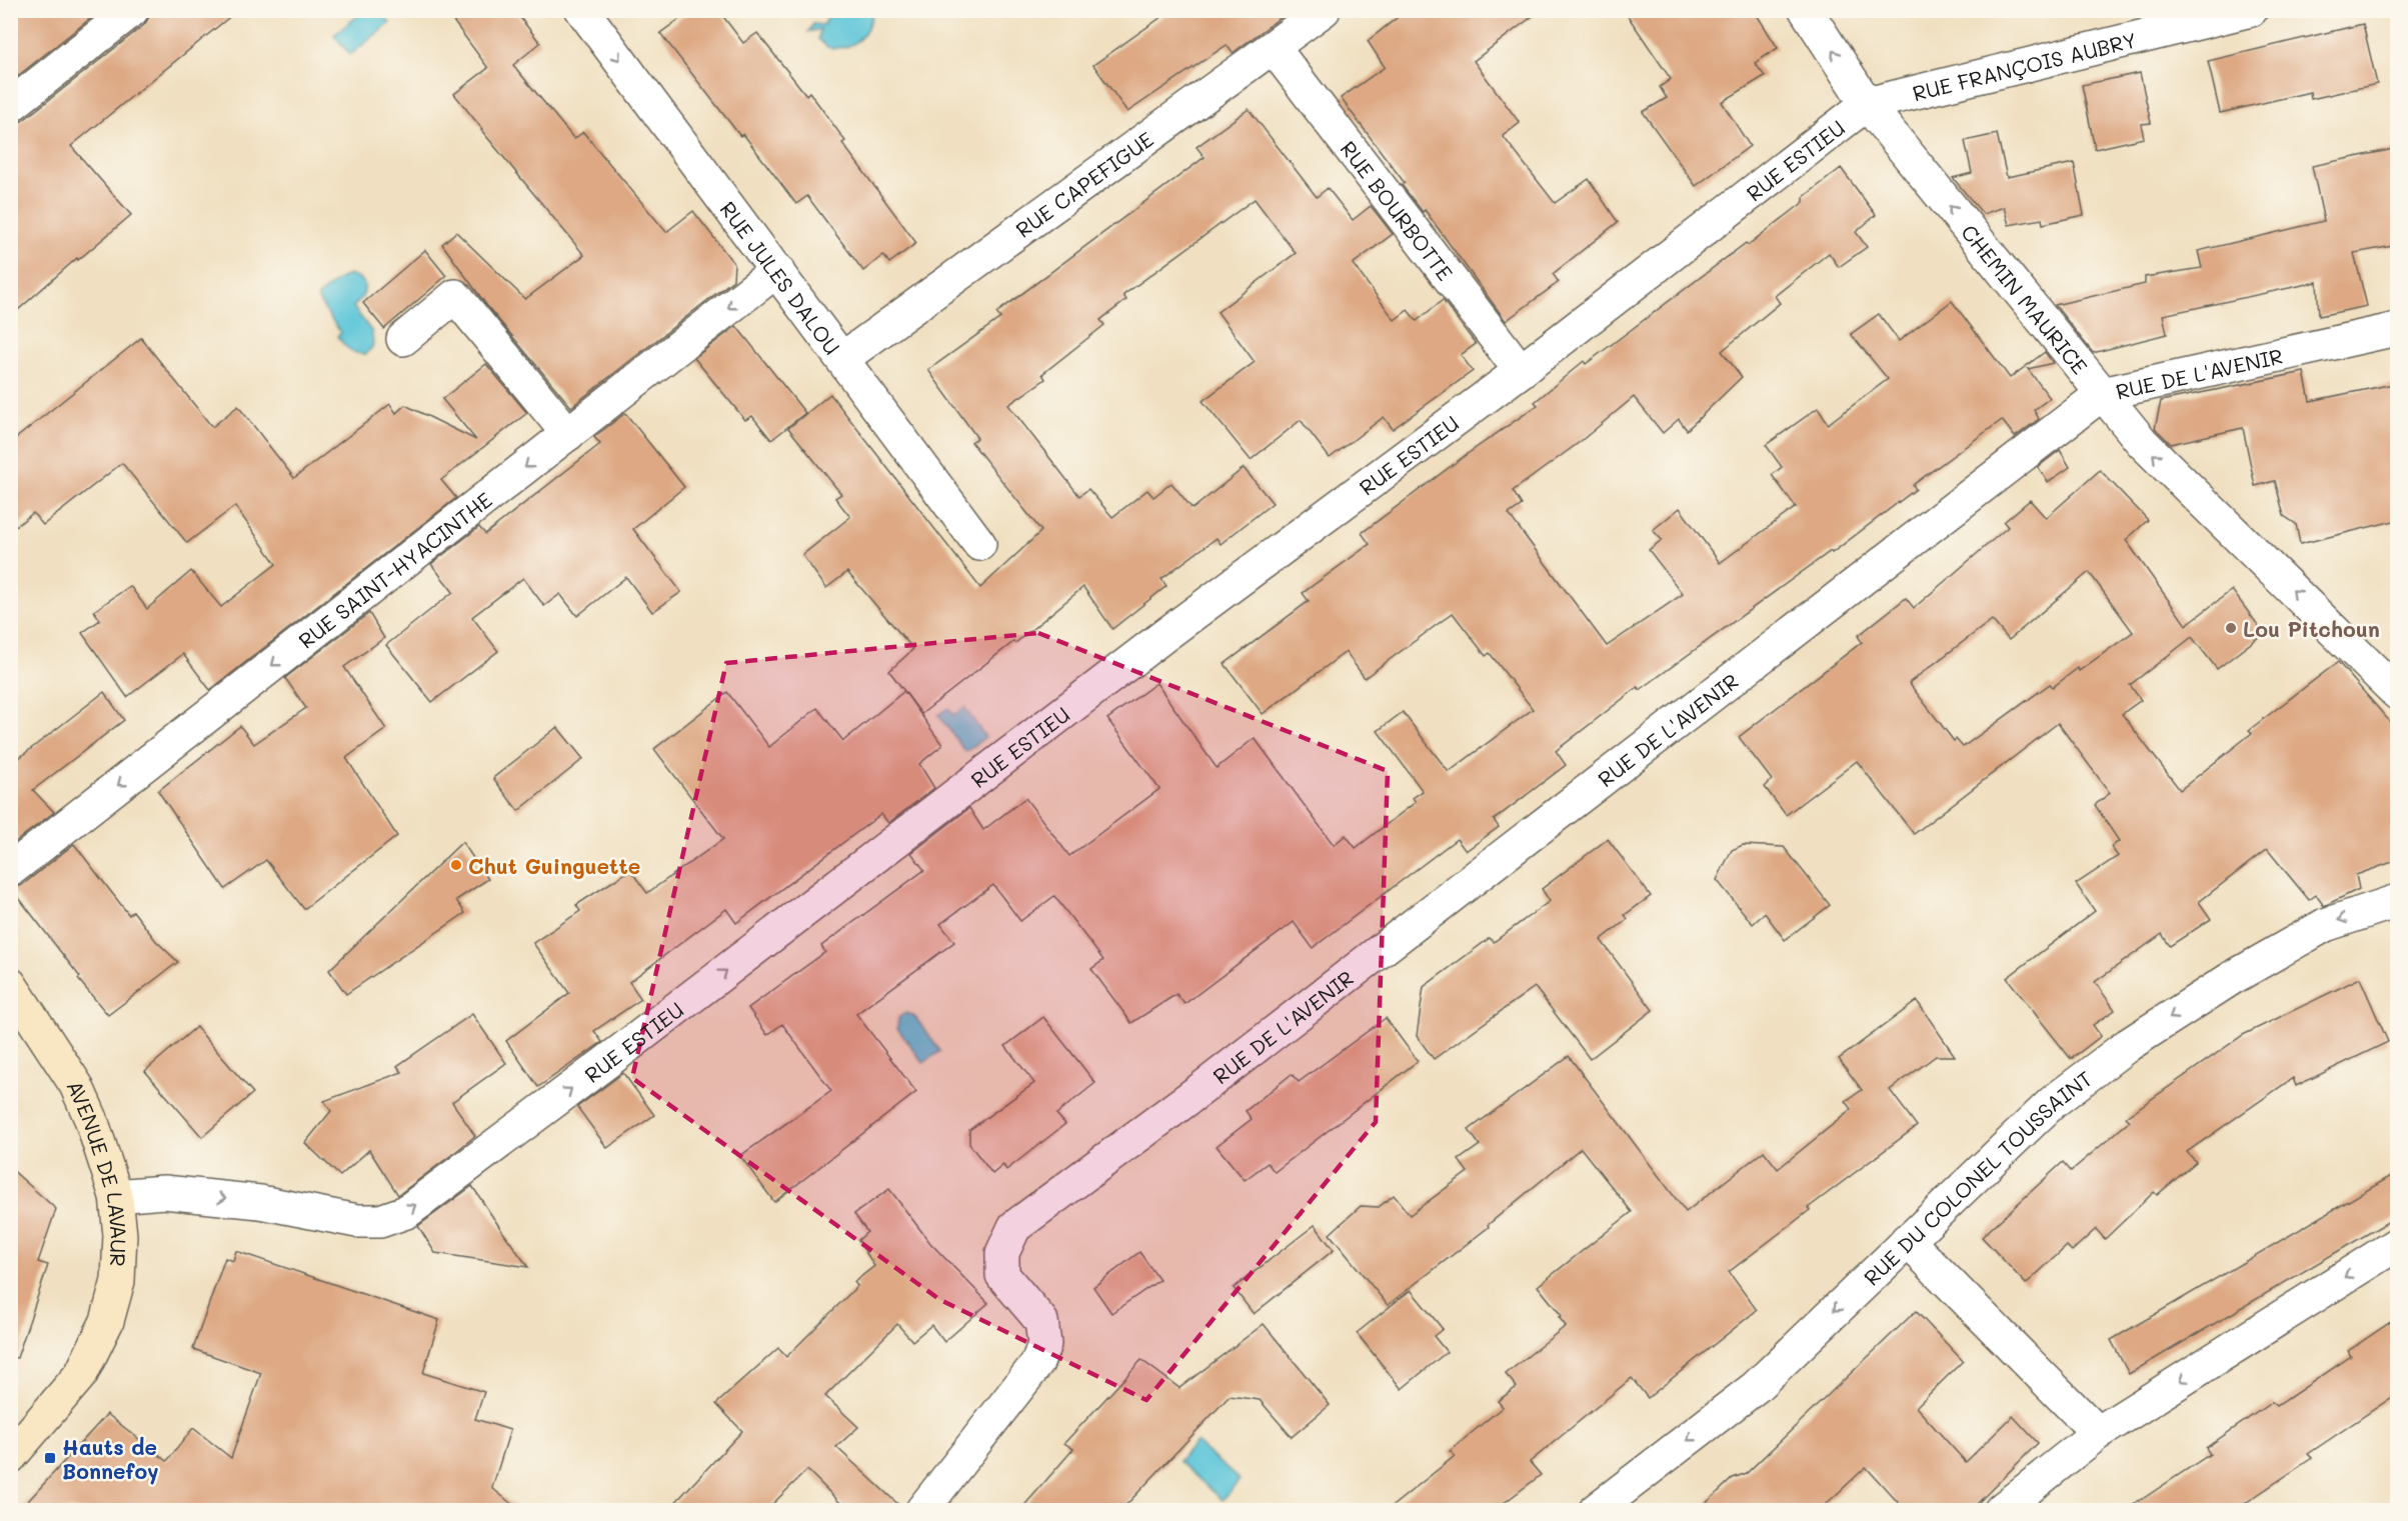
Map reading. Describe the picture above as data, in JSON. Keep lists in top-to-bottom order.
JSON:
{
  "streets": {
    "street": [
      "RUE FRANÇOIS AUBRY",
      "RUE ESTIEU",
      "RUE CAPEFIGUE",
      "RUE BOURBOTTE",
      "RUE JULES DALOU",
      "CHEMIN MAURICE",
      "RUE DE L'AVENIR",
      "RUE SAINT-HYACINTHE",
      "AVENUE DE LAVAUR",
      "RUE DU COLONEL TOUSSAINT"
    ]
  },
  "crossings": [
    ["RUE FRANÇOIS AUBRY", "RUE ESTIEU"],
    ["RUE FRANÇOIS AUBRY", "CHEMIN MAURICE"],
    ["RUE ESTIEU", "RUE BOURBOTTE"],
    ["RUE ESTIEU", "CHEMIN MAURICE"],
    ["RUE ESTIEU", "AVENUE DE LAVAUR"],
    ["RUE CAPEFIGUE", "RUE BOURBOTTE"],
    ["RUE CAPEFIGUE", "RUE JULES DALOU"],
    ["RUE JULES DALOU", "RUE SAINT-HYACINTHE"],
    ["CHEMIN MAURICE", "RUE DE L'AVENIR"]
  ],
  "one_way": [
    "RUE ESTIEU",
    "RUE JULES DALOU",
    "CHEMIN MAURICE",
    "RUE SAINT-HYACINTHE",
    "RUE DU COLONEL TOUSSAINT"
  ],
  "places": {
    "other": ["Lou Pitchoun", "Chut Guinguette"],
    "transit": ["Hauts de Bonnefoy"]
  }
}
